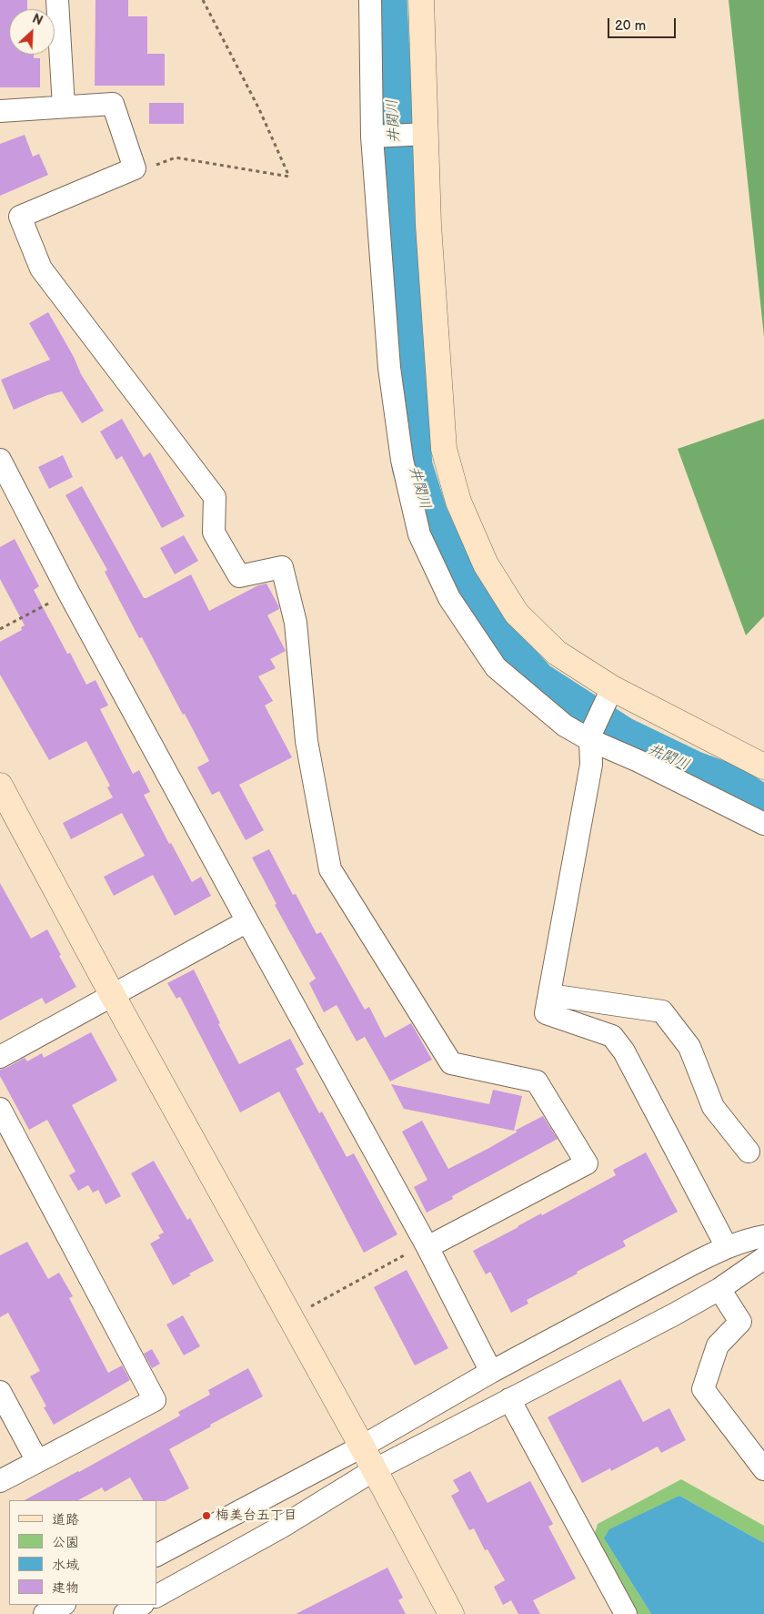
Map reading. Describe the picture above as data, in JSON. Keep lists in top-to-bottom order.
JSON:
{
  "water": ["井関川"],
  "places": ["梅美台五丁目"],
  "legend": [
    "道路",
    "公園",
    "水域",
    "建物"
  ],
  "scale_bar": "20 m",
  "north": "top right"
}
